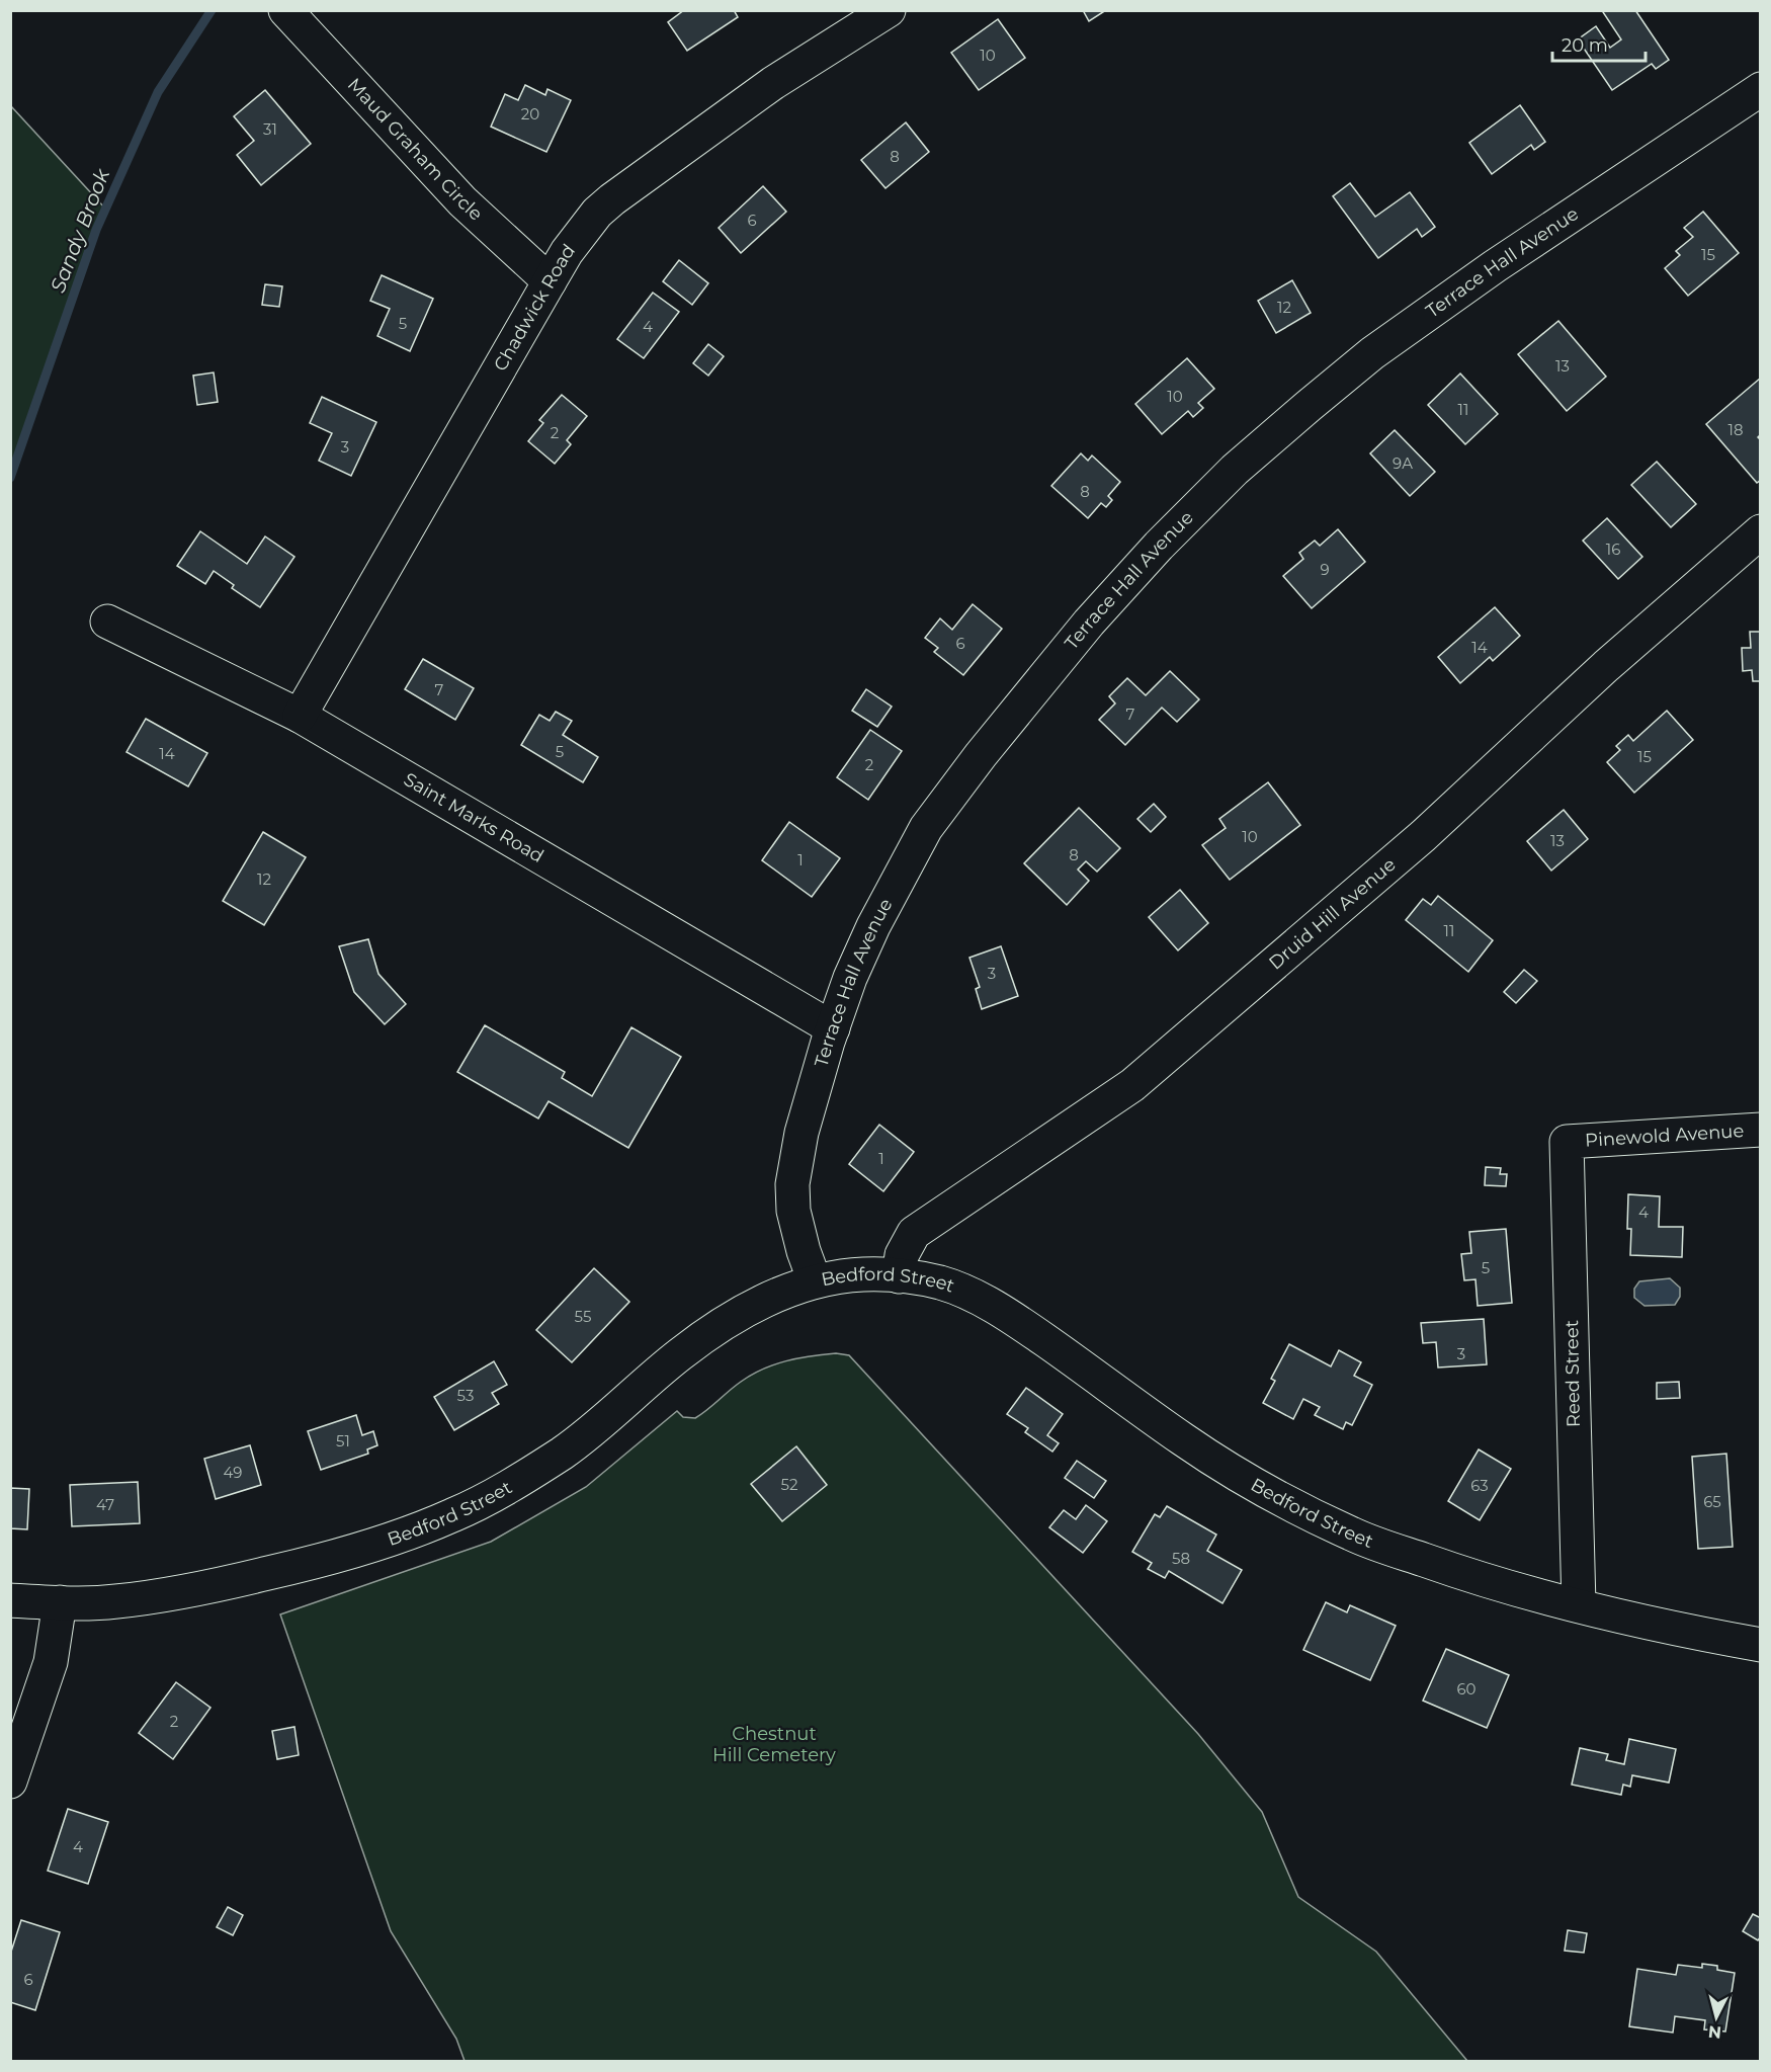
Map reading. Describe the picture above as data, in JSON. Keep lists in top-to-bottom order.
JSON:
{
  "streets": {
    "street": [
      "Maud Graham Circle",
      "Terrace Hall Avenue",
      "Chadwick Road",
      "Saint Marks Road",
      "Druid Hill Avenue",
      "Pinewold Avenue",
      "Bedford Street",
      "Reed Street"
    ]
  },
  "crossings": [
    ["Maud Graham Circle", "Chadwick Road"],
    ["Terrace Hall Avenue", "Saint Marks Road"],
    ["Terrace Hall Avenue", "Bedford Street"],
    ["Chadwick Road", "Saint Marks Road"],
    ["Druid Hill Avenue", "Bedford Street"],
    ["Pinewold Avenue", "Reed Street"],
    ["Bedford Street", "Reed Street"]
  ],
  "water": ["Sandy Brook"],
  "parks": ["Chestnut Hill Cemetery"],
  "house_numbers": [
    "10",
    "20",
    "31",
    "8",
    "6",
    "15",
    "12",
    "5",
    "4",
    "13",
    "10",
    "11",
    "18",
    "2",
    "3",
    "9A",
    "8",
    "16",
    "9",
    "6",
    "14",
    "7",
    "7",
    "5",
    "14",
    "15",
    "2",
    "10",
    "13",
    "8",
    "1",
    "12",
    "11",
    "3",
    "1",
    "4",
    "5",
    "55",
    "3",
    "53",
    "51",
    "49",
    "52",
    "63",
    "65",
    "47",
    "58",
    "60",
    "2",
    "4",
    "6"
  ],
  "scale_bar": "20 m",
  "north": "bottom"
}
